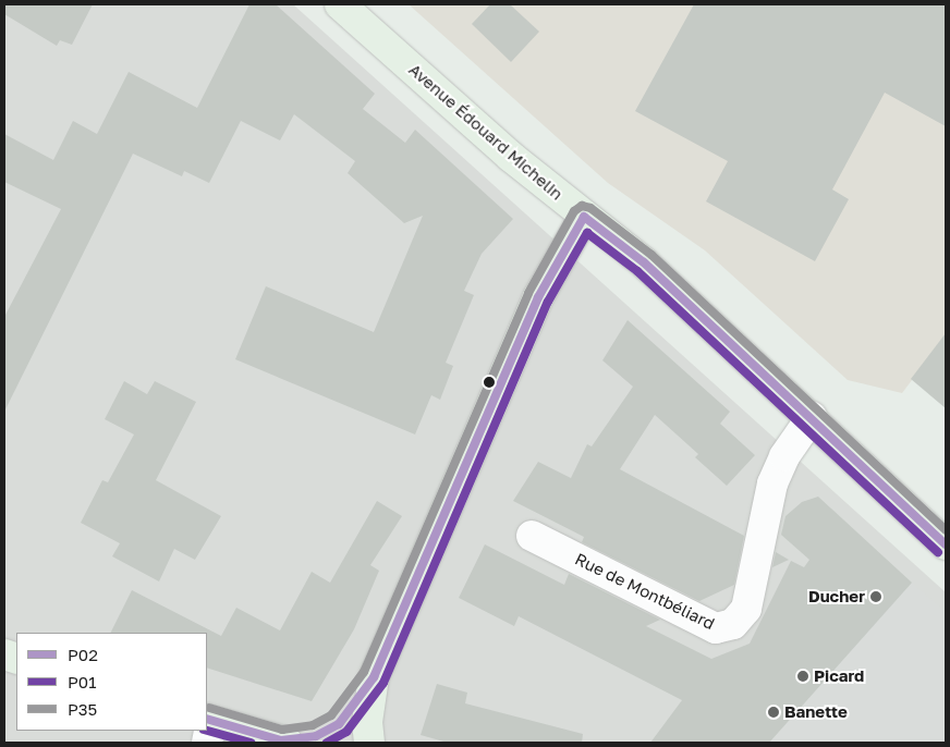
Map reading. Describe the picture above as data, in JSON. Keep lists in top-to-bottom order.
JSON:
{
  "streets": {
    "main road": ["Avenue Édouard Michelin"],
    "street": ["Rue de Montbéliard"]
  },
  "crossings": [
    ["Avenue Édouard Michelin", "Rue de Montbéliard"]
  ],
  "places": ["Ducher", "Picard", "Banette"],
  "lines": ["transit line P35", "transit line P02", "transit line P01"],
  "legend": ["P02", "P01", "P35"]
}
